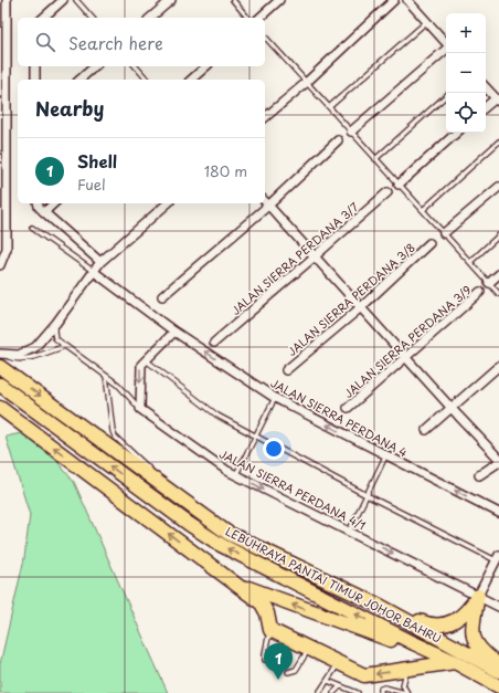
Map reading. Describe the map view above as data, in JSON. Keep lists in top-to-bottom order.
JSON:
{
  "streets": {
    "highway": ["LEBUHRAYA PANTAI TIMUR JOHOR BAHRU"],
    "street": [
      "JALAN SIERRA PERDANA 3/7",
      "JALAN SIERRA PERDANA 3/8",
      "JALAN SIERRA PERDANA 3/9",
      "JALAN SIERRA PERDANA 4",
      "JALAN SIERRA PERDANA 4/1"
    ]
  },
  "one_way": ["JALAN SIERRA PERDANA 4", "JALAN SIERRA PERDANA 4/1"],
  "page": {
    "map_buttons": ["+", "−"],
    "search": "Search here",
    "heading": "Nearby",
    "list": [
      {
        "mark": "1",
        "name": "Shell",
        "note": "Fuel",
        "value": "180 m"
      }
    ],
    "pins": "1"
  }
}
